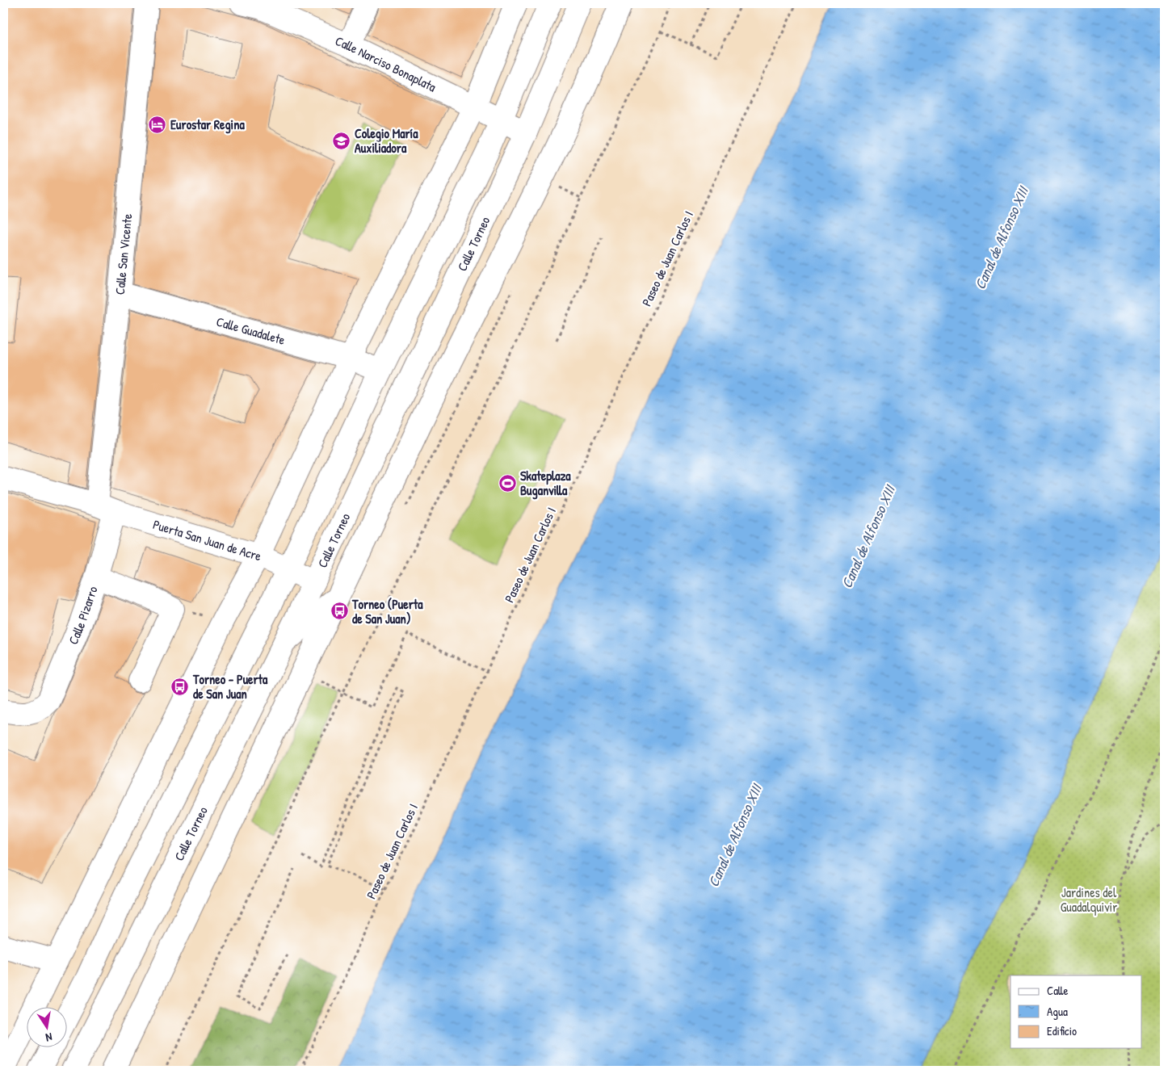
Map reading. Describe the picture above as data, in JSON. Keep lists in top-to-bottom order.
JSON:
{
  "streets": {
    "main road": [
      "Calle Narciso Bonaplata",
      "Calle Torneo",
      "Calle San Vicente",
      "Calle Guadalete",
      "Puerta San Juan de Acre",
      "Calle Pizarro"
    ],
    "path": ["Paseo de Juan Carlos I"]
  },
  "crossings": [
    ["Calle Narciso Bonaplata", "Calle Torneo"],
    ["Calle Torneo", "Calle Guadalete"],
    ["Calle Torneo", "Puerta San Juan de Acre"],
    ["Calle San Vicente", "Calle Guadalete"],
    ["Calle San Vicente", "Puerta San Juan de Acre"],
    ["Calle San Vicente", "Calle Pizarro"],
    ["Puerta San Juan de Acre", "Calle Pizarro"]
  ],
  "water": ["Canal de Alfonso XIII"],
  "parks": ["Jardines del Guadalquivir"],
  "places": {
    "hotel": ["Eurostar Regina"],
    "school or university": ["Colegio María Auxiliadora"],
    "sports": ["Skateplaza Buganvilla"],
    "bus stop": ["Torneo (Puerta de San Juan)", "Torneo - Puerta de San Juan"]
  },
  "legend": ["Calle", "Agua", "Edificio"],
  "north": "bottom"
}
